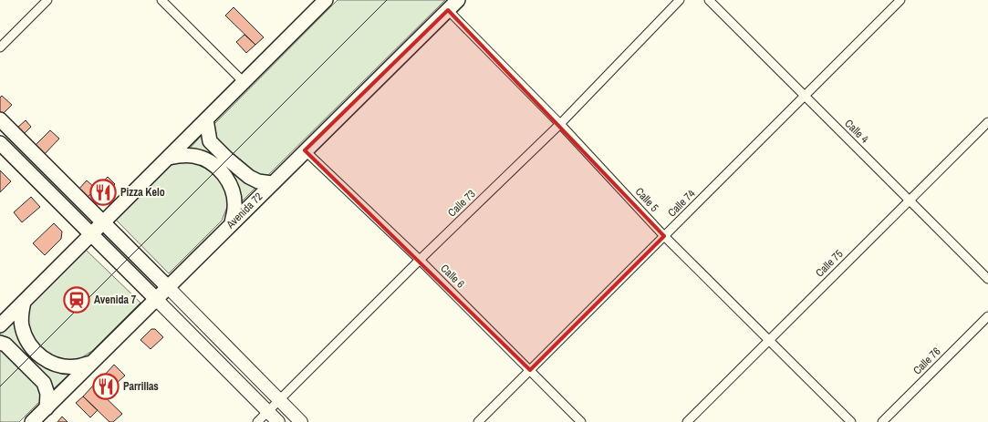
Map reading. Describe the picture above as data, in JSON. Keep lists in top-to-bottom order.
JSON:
{
  "streets": {
    "main road": ["Avenida 72"],
    "street": [
      "Calle 4",
      "Calle 5",
      "Calle 73",
      "Calle 74",
      "Calle 75",
      "Calle 6",
      "Calle 76"
    ]
  },
  "crossings": [
    ["Calle 4", "Calle 74"],
    ["Calle 4", "Calle 75"],
    ["Calle 5", "Calle 73"],
    ["Calle 5", "Calle 74"],
    ["Calle 5", "Avenida 72"],
    ["Calle 5", "Calle 75"],
    ["Calle 73", "Calle 6"],
    ["Calle 74", "Calle 6"],
    ["Avenida 72", "Calle 6"]
  ],
  "places": {
    "restaurant": ["Pizza Kelo", "Parrillas"],
    "station": ["Avenida 7"]
  }
}
